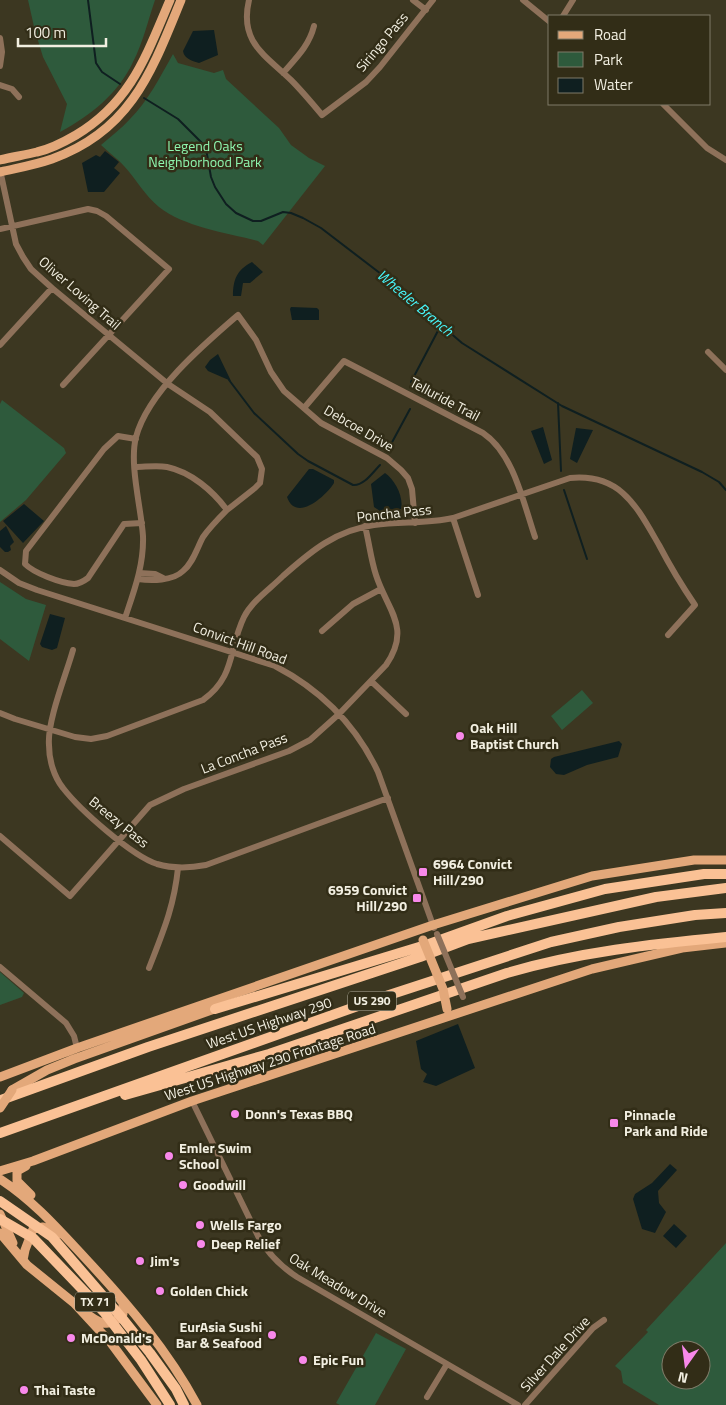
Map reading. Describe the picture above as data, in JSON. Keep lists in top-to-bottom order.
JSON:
{
  "streets": {
    "highway": ["US 290", "West US Highway 290", "TX 71"],
    "main road": ["West US Highway 290 Frontage Road"],
    "street": [
      "Siringo Pass",
      "Oliver Loving Trail",
      "Telluride Trail",
      "Debcoe Drive",
      "Poncha Pass",
      "Convict Hill Road",
      "La Concha Pass",
      "Breezy Pass",
      "Oak Meadow Drive",
      "Silver Dale Drive"
    ]
  },
  "crossings": [
    ["Oliver Loving Trail", "Debcoe Drive"],
    ["Telluride Trail", "Debcoe Drive"],
    ["Telluride Trail", "Poncha Pass"],
    ["Debcoe Drive", "Poncha Pass"],
    ["Poncha Pass", "Convict Hill Road"],
    ["Poncha Pass", "La Concha Pass"],
    ["Poncha Pass", "Breezy Pass"],
    ["Convict Hill Road", "La Concha Pass"],
    ["Convict Hill Road", "Breezy Pass"],
    ["Convict Hill Road", "West US Highway 290 Frontage Road"],
    ["La Concha Pass", "Breezy Pass"],
    ["US 290", "West US Highway 290"],
    ["West US Highway 290 Frontage Road", "Oak Meadow Drive"]
  ],
  "water": ["Wheeler Branch"],
  "parks": ["Legend Oaks Neighborhood Park"],
  "places": {
    "other": [
      "Oak Hill Baptist Church",
      "Donn's Texas BBQ",
      "Emler Swim School",
      "Goodwill",
      "Wells Fargo",
      "Deep Relief",
      "Jim's",
      "Golden Chick",
      "EurAsia Sushi Bar & Seafood",
      "McDonald's",
      "Epic Fun",
      "Thai Taste"
    ],
    "transit": ["6964 Convict Hill/290", "6959 Convict Hill/290", "Pinnacle Park and Ride"]
  },
  "legend": ["Road", "Park", "Water"],
  "scale_bar": "100 m",
  "north": "bottom"
}
